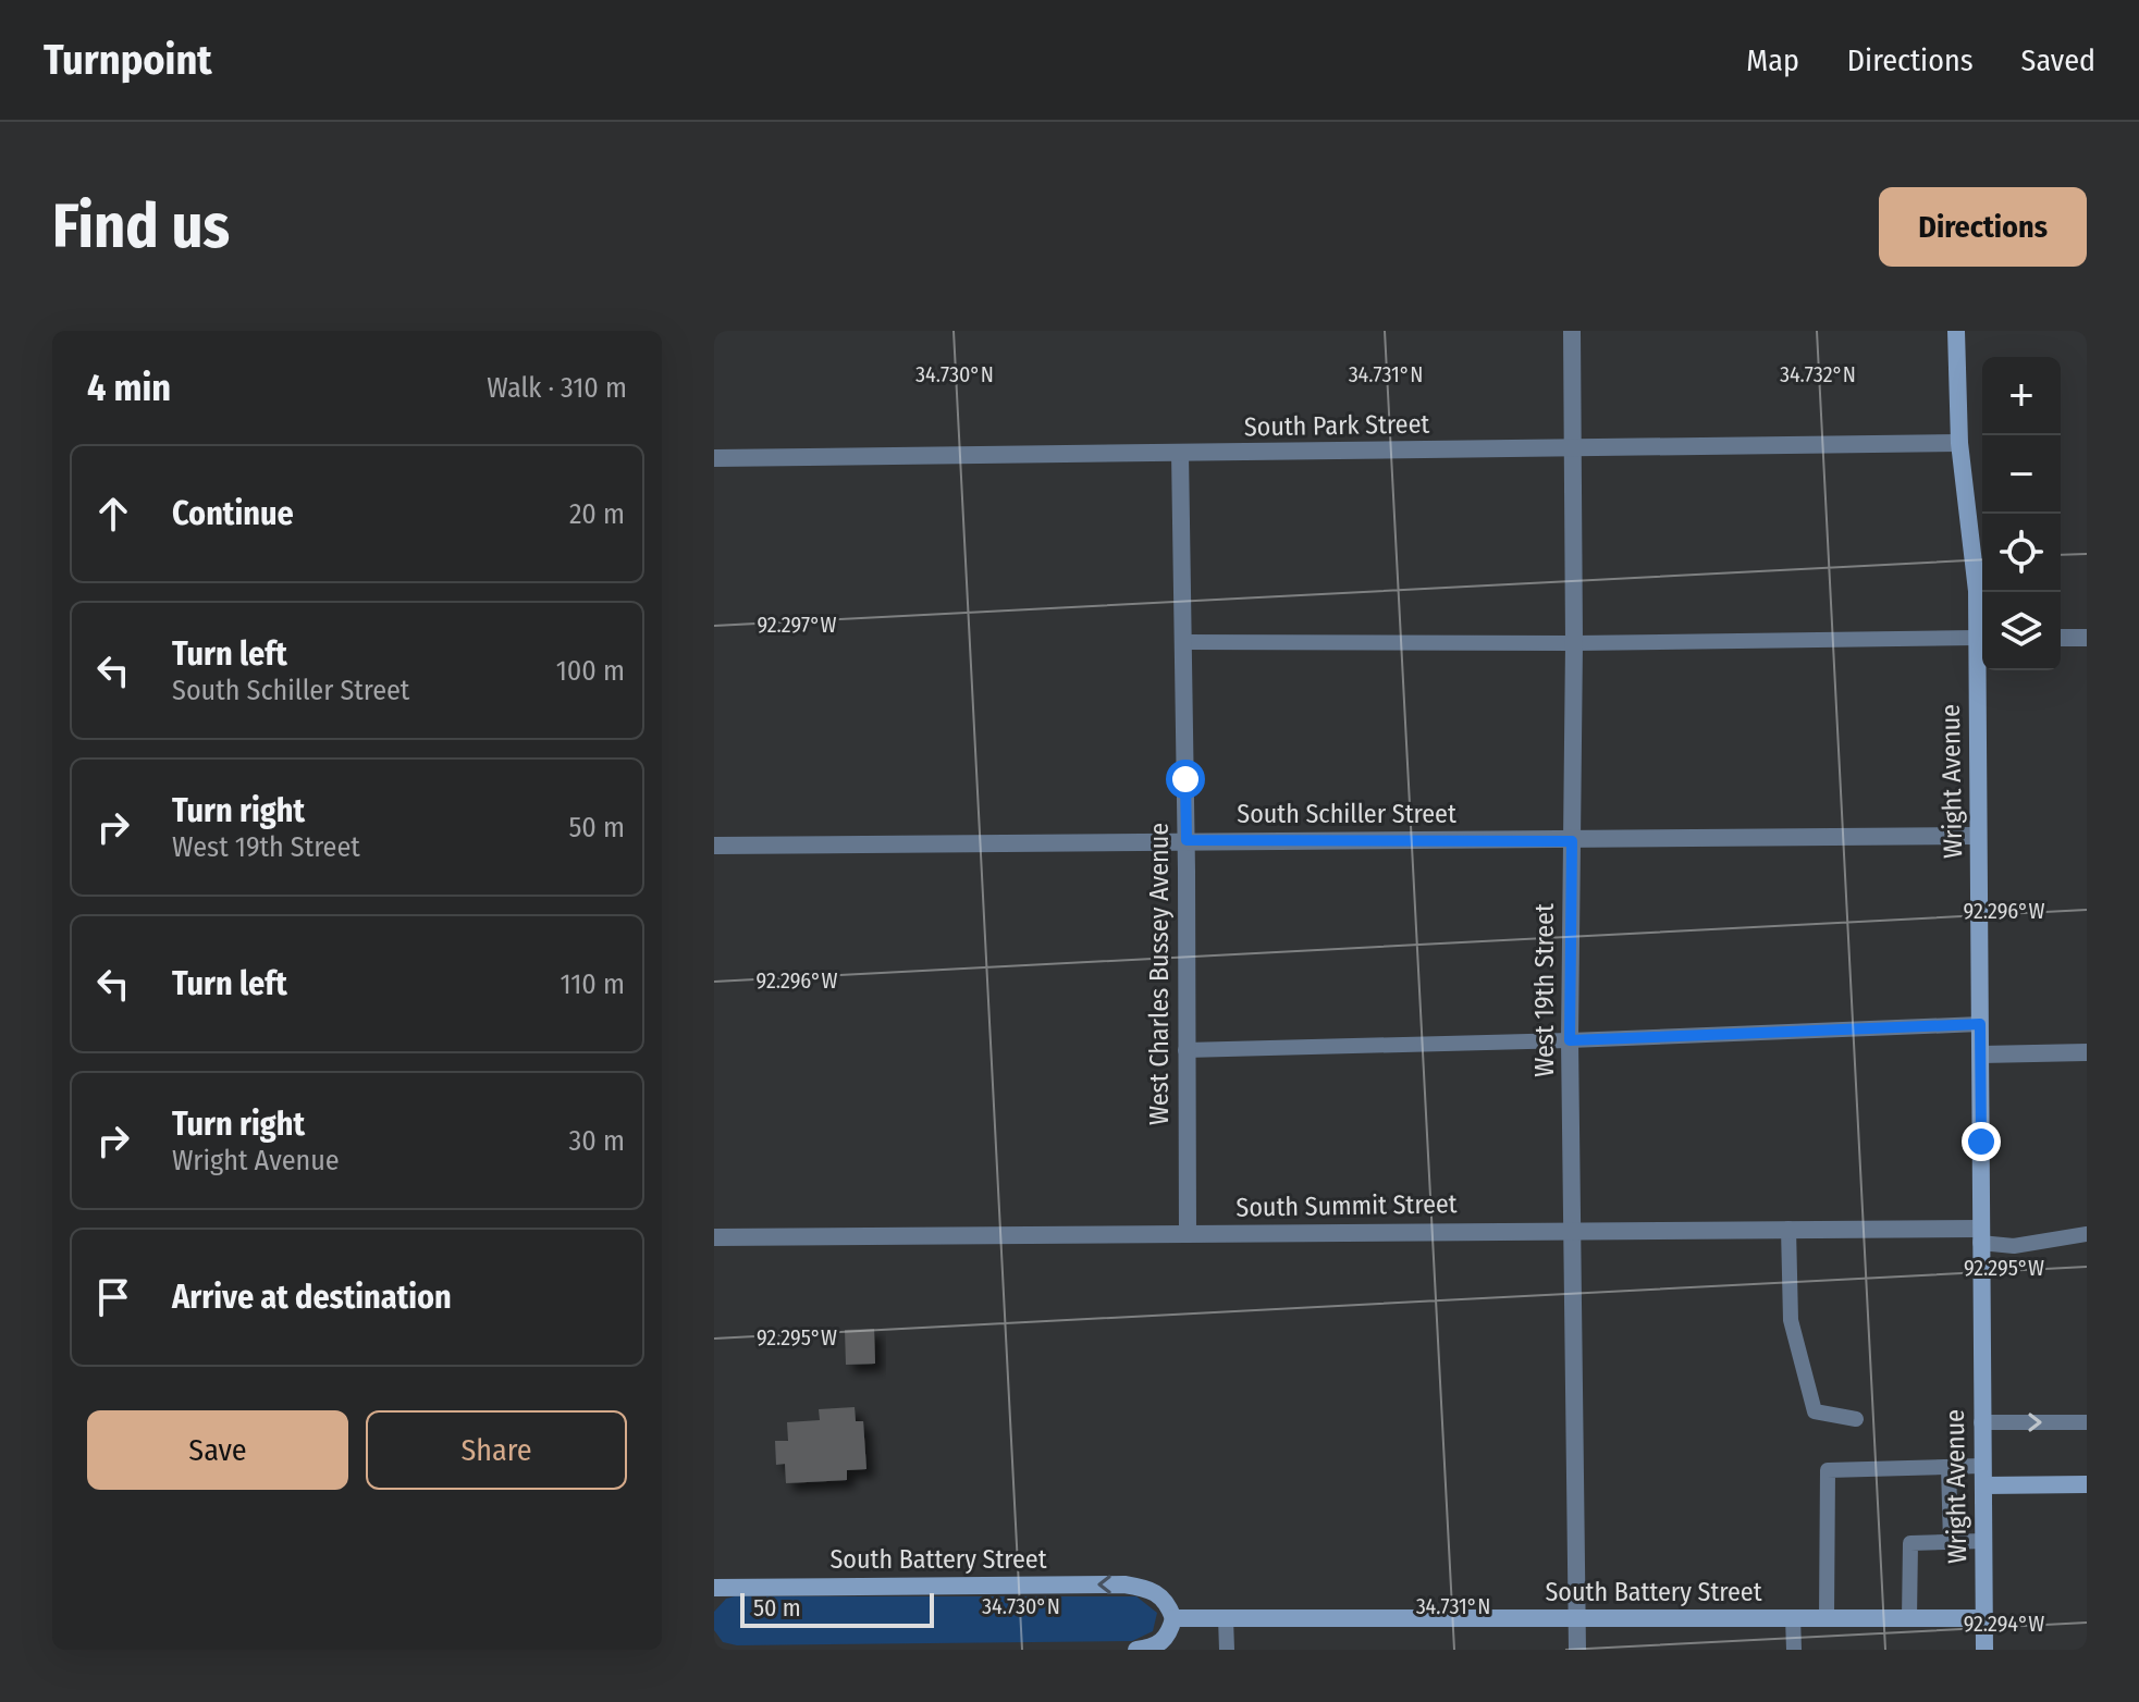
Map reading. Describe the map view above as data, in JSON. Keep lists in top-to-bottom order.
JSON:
{
  "streets": {
    "street": [
      "South Park Street",
      "Wright Avenue",
      "South Schiller Street",
      "West Charles Bussey Avenue",
      "West 19th Street",
      "South Summit Street",
      "South Battery Street"
    ]
  },
  "crossings": [
    ["South Park Street", "Wright Avenue"],
    ["South Park Street", "West Charles Bussey Avenue"],
    ["South Park Street", "West 19th Street"],
    ["Wright Avenue", "South Schiller Street"],
    ["Wright Avenue", "South Summit Street"],
    ["Wright Avenue", "South Battery Street"],
    ["South Schiller Street", "West Charles Bussey Avenue"],
    ["South Schiller Street", "West 19th Street"],
    ["West Charles Bussey Avenue", "South Summit Street"],
    ["West 19th Street", "South Summit Street"],
    ["West 19th Street", "South Battery Street"]
  ],
  "one_way": ["South Battery Street"],
  "scale_bar": "50 m",
  "page": {
    "header": "Turnpoint",
    "nav": ["Map", "Directions", "Saved"],
    "buttons": [
      "Directions",
      ["Save", "Share"]
    ],
    "title": "Find us",
    "heading": ["4 min", "Walk · 310 m"],
    "map_buttons": ["+", "−"],
    "list": [
      ["Continue", "20 m"],
      ["Turn left", "South Schiller Street", "100 m"],
      ["Turn right", "West 19th Street", "50 m"],
      ["Turn left", "110 m"],
      ["Turn right", "Wright Avenue", "30 m"],
      "Arrive at destination"
    ],
    "scale": "50 m"
  },
  "coordinates": [
    "34.730°N",
    "34.731°N",
    "34.732°N",
    "92.297°W",
    "92.296°W",
    "92.295°W",
    "92.294°W"
  ]
}
